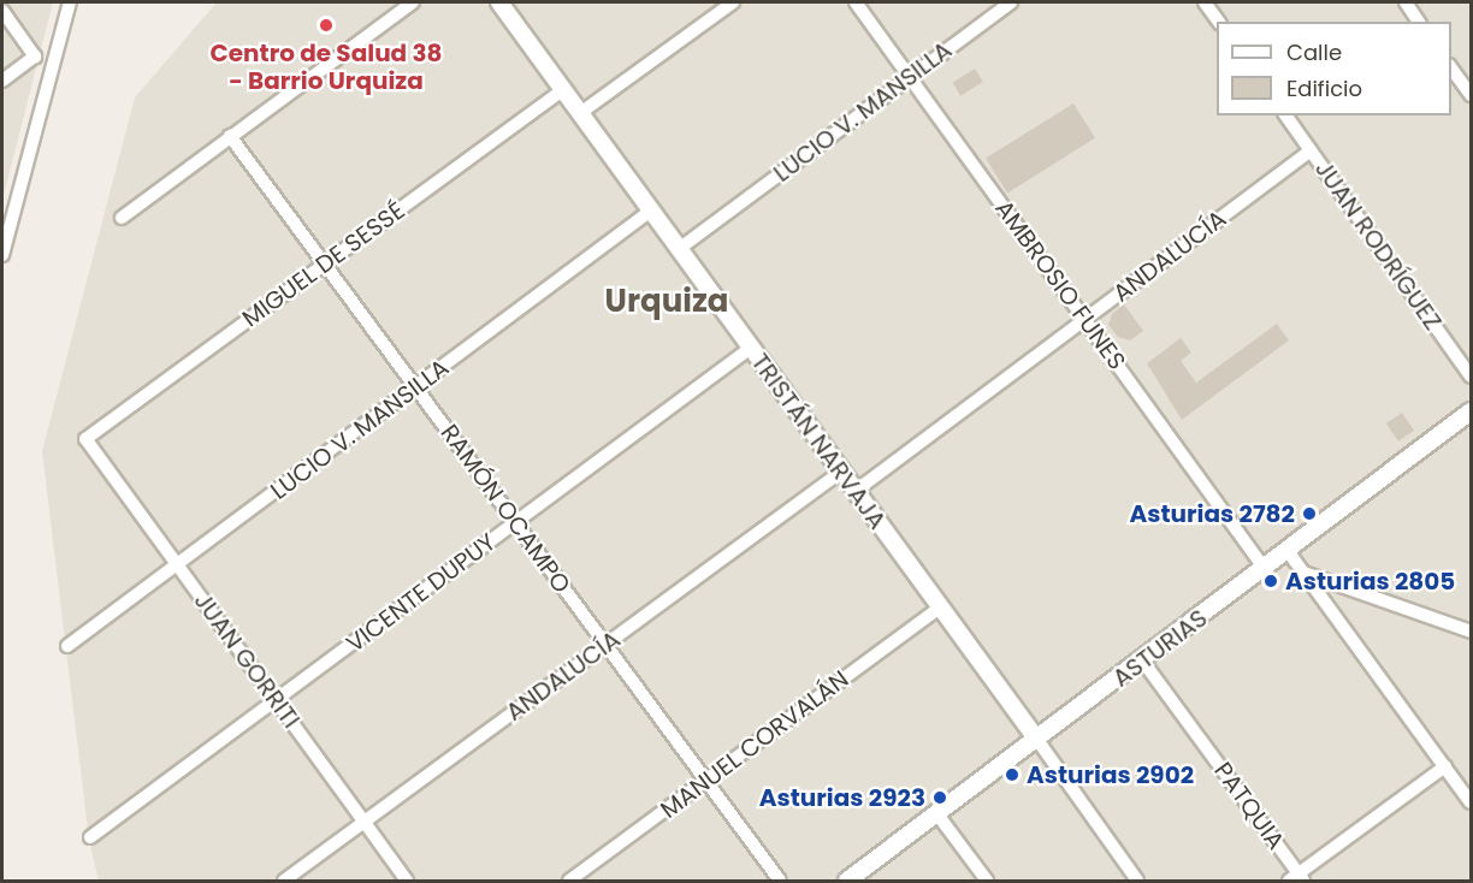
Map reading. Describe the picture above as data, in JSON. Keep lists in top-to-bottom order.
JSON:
{
  "streets": {
    "street": [
      "LUCIO V. MANSILLA",
      "JUAN RODRÍGUEZ",
      "ANDALUCÍA",
      "MIGUEL DE SESSÉ",
      "AMBROSIO FUNES",
      "TRISTÁN NARVAJA",
      "RAMÓN OCAMPO",
      "VICENTE DUPUY",
      "ASTURIAS",
      "JUAN GORRITI",
      "MANUEL CORVALÁN",
      "PATQUIA"
    ]
  },
  "crossings": [
    ["LUCIO V. MANSILLA", "AMBROSIO FUNES"],
    ["LUCIO V. MANSILLA", "TRISTÁN NARVAJA"],
    ["LUCIO V. MANSILLA", "RAMÓN OCAMPO"],
    ["LUCIO V. MANSILLA", "JUAN GORRITI"],
    ["JUAN RODRÍGUEZ", "ANDALUCÍA"],
    ["ANDALUCÍA", "AMBROSIO FUNES"],
    ["ANDALUCÍA", "TRISTÁN NARVAJA"],
    ["ANDALUCÍA", "RAMÓN OCAMPO"],
    ["ANDALUCÍA", "JUAN GORRITI"],
    ["MIGUEL DE SESSÉ", "TRISTÁN NARVAJA"],
    ["MIGUEL DE SESSÉ", "RAMÓN OCAMPO"],
    ["MIGUEL DE SESSÉ", "JUAN GORRITI"],
    ["AMBROSIO FUNES", "ASTURIAS"],
    ["TRISTÁN NARVAJA", "VICENTE DUPUY"],
    ["TRISTÁN NARVAJA", "ASTURIAS"],
    ["TRISTÁN NARVAJA", "MANUEL CORVALÁN"],
    ["RAMÓN OCAMPO", "VICENTE DUPUY"],
    ["RAMÓN OCAMPO", "MANUEL CORVALÁN"],
    ["VICENTE DUPUY", "JUAN GORRITI"],
    ["ASTURIAS", "PATQUIA"]
  ],
  "districts": ["Urquiza"],
  "places": [
    "Centro de Salud 38 - Barrio Urquiza",
    "Asturias 2782",
    "Asturias 2805",
    "Asturias 2902",
    "Asturias 2923"
  ],
  "legend": ["Calle", "Edificio"]
}
